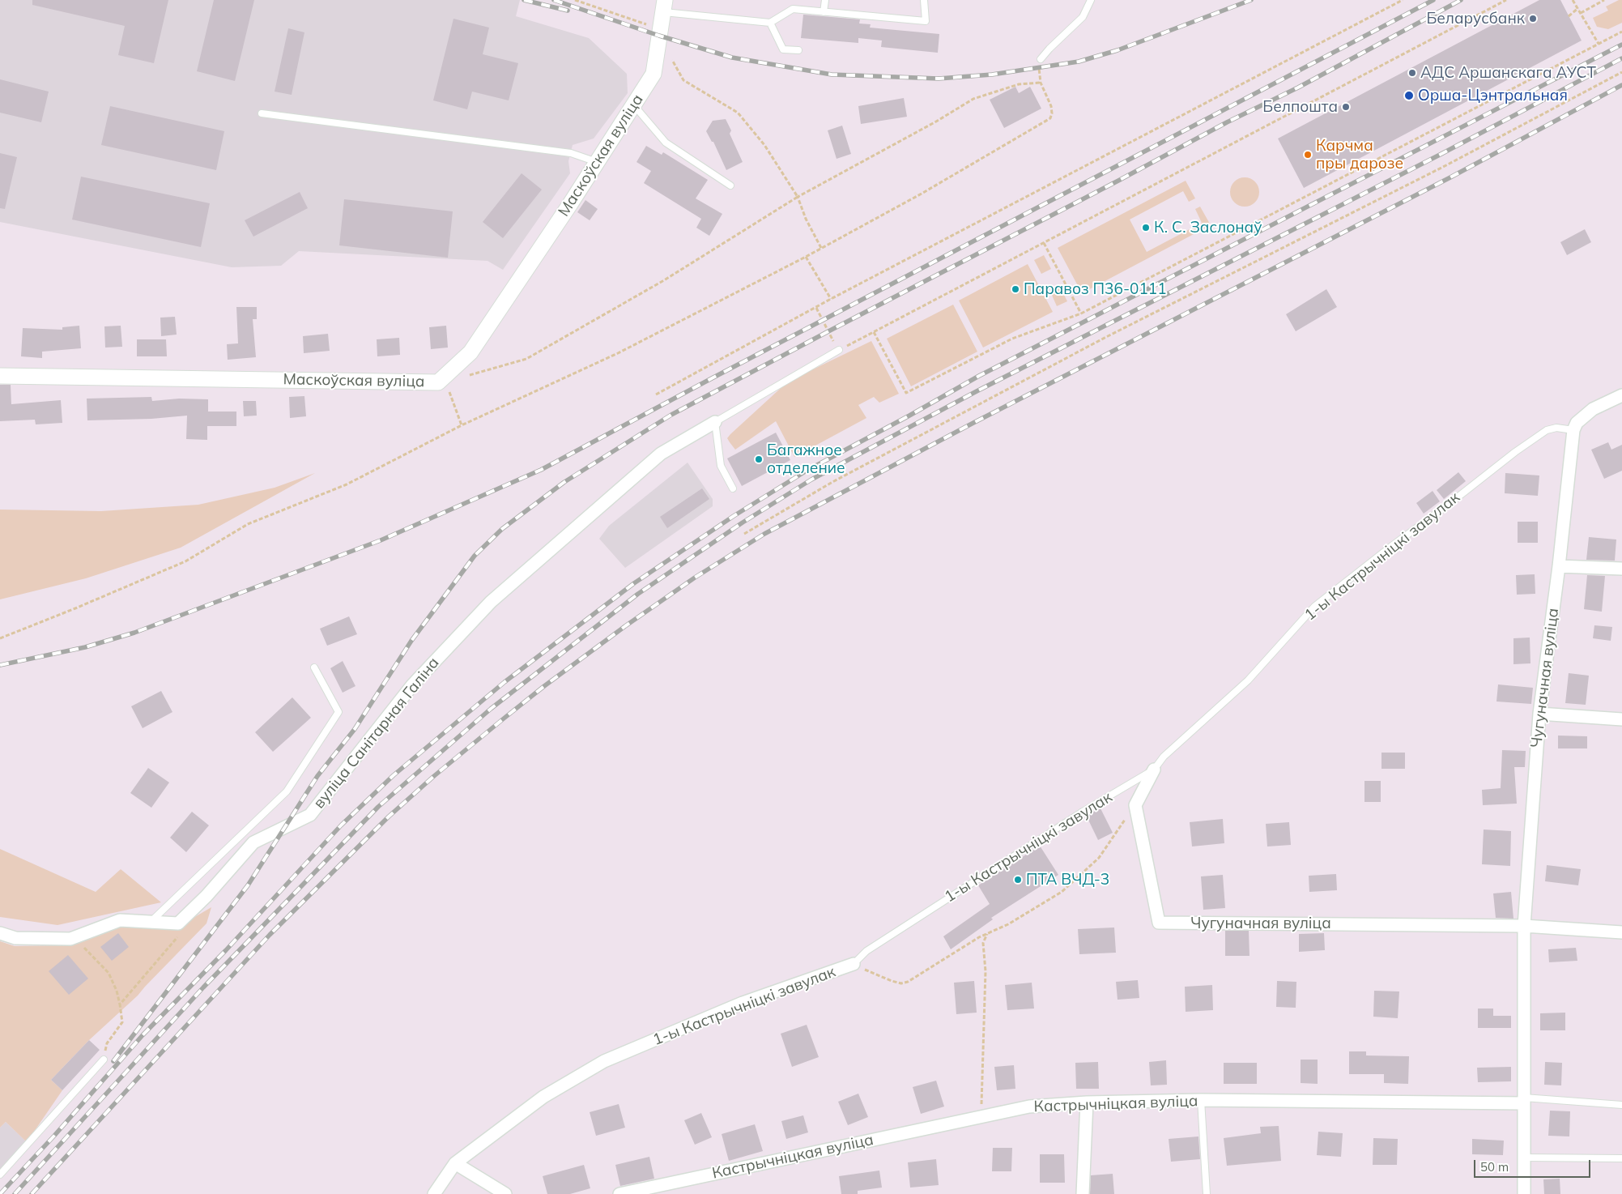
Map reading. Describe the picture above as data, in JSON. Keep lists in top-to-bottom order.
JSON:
{
  "streets": {
    "street": [
      "Маскоўская вуліца",
      "1-ы Кастрычніцкі завулак",
      "Чугуначная вуліца",
      "вуліца Санітарная Галіна",
      "Кастрычніцкая вуліца"
    ]
  },
  "crossings": [
    ["1-ы Кастрычніцкі завулак", "Чугуначная вуліца"],
    ["Чугуначная вуліца", "Кастрычніцкая вуліца"]
  ],
  "places": [
    "Беларусбанк",
    "АДС Аршанскага АУСТ",
    "Орша-Цэнтральная",
    "Белпошта",
    "Карчма пры дарозе",
    "К. С. Заслонаў",
    "Паравоз П36-0111",
    "Багажное отделение",
    "ПТА ВЧД-3"
  ],
  "scale_bar": "50 m"
}
